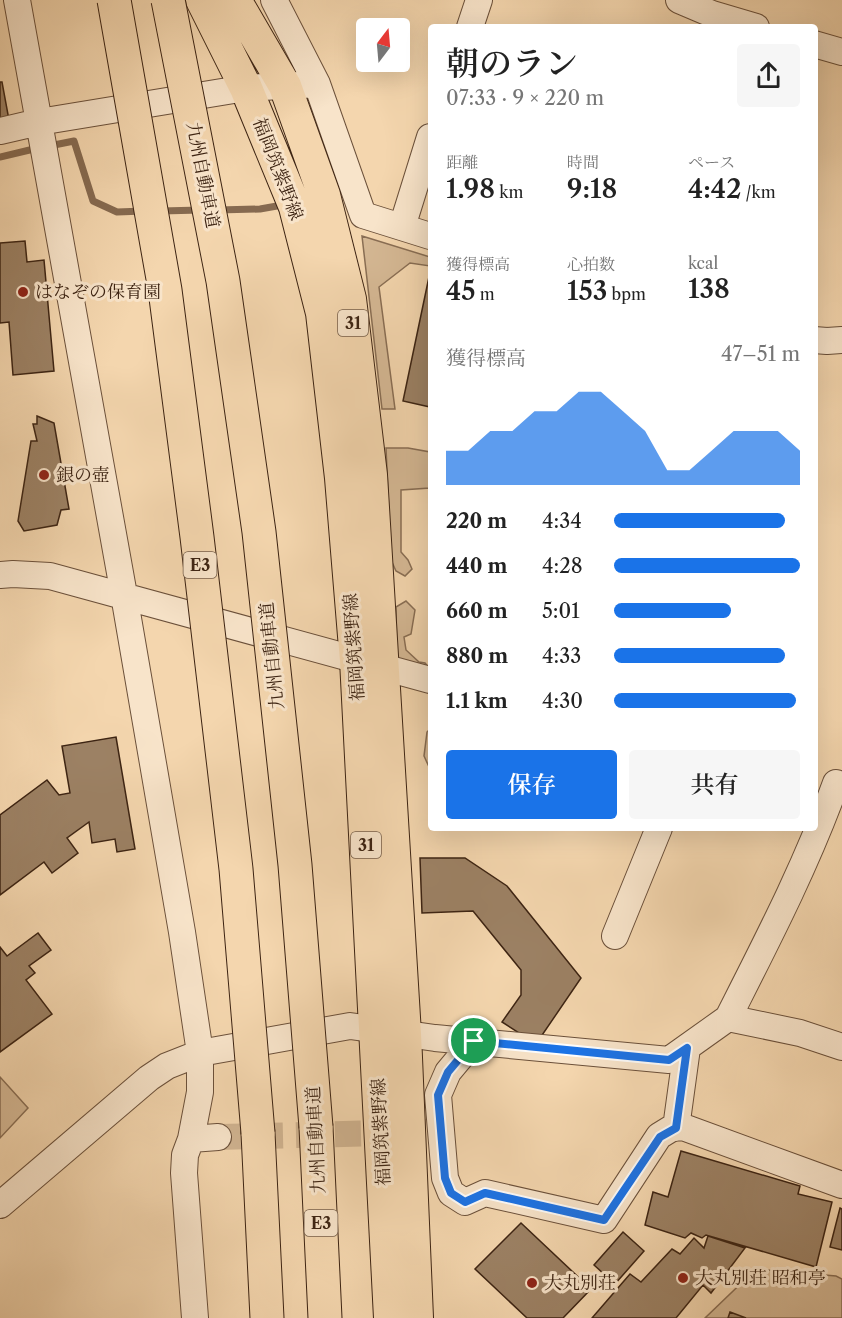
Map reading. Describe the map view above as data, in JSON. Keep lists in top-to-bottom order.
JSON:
{
  "streets": {
    "highway": ["九州自動車道", "E3"],
    "main road": ["福岡筑紫野線", "31"]
  },
  "places": [
    "はなぞの保育園",
    "銀の壺",
    "大丸別荘 昭和亭",
    "大丸別荘"
  ],
  "north": "top",
  "page": {
    "heading": ["朝のラン", "07:33 · 9 × 220 m"],
    "stats": [
      ["距離", "1.98 km"],
      ["時間", "9:18"],
      ["ペース", "4:42 /km"],
      ["獲得標高", "45 m"],
      ["心拍数", "153 bpm"],
      ["kcal", "138"]
    ],
    "chart": ["獲得標高", "47–51 m"],
    "list": [
      {
        "name": "220 m",
        "note": "4:34"
      },
      {
        "name": "440 m",
        "note": "4:28"
      },
      {
        "name": "660 m",
        "note": "5:01"
      },
      {
        "name": "880 m",
        "note": "4:33"
      },
      {
        "name": "1.1 km",
        "note": "4:30"
      }
    ],
    "buttons": ["保存", "共有"]
  }
}
